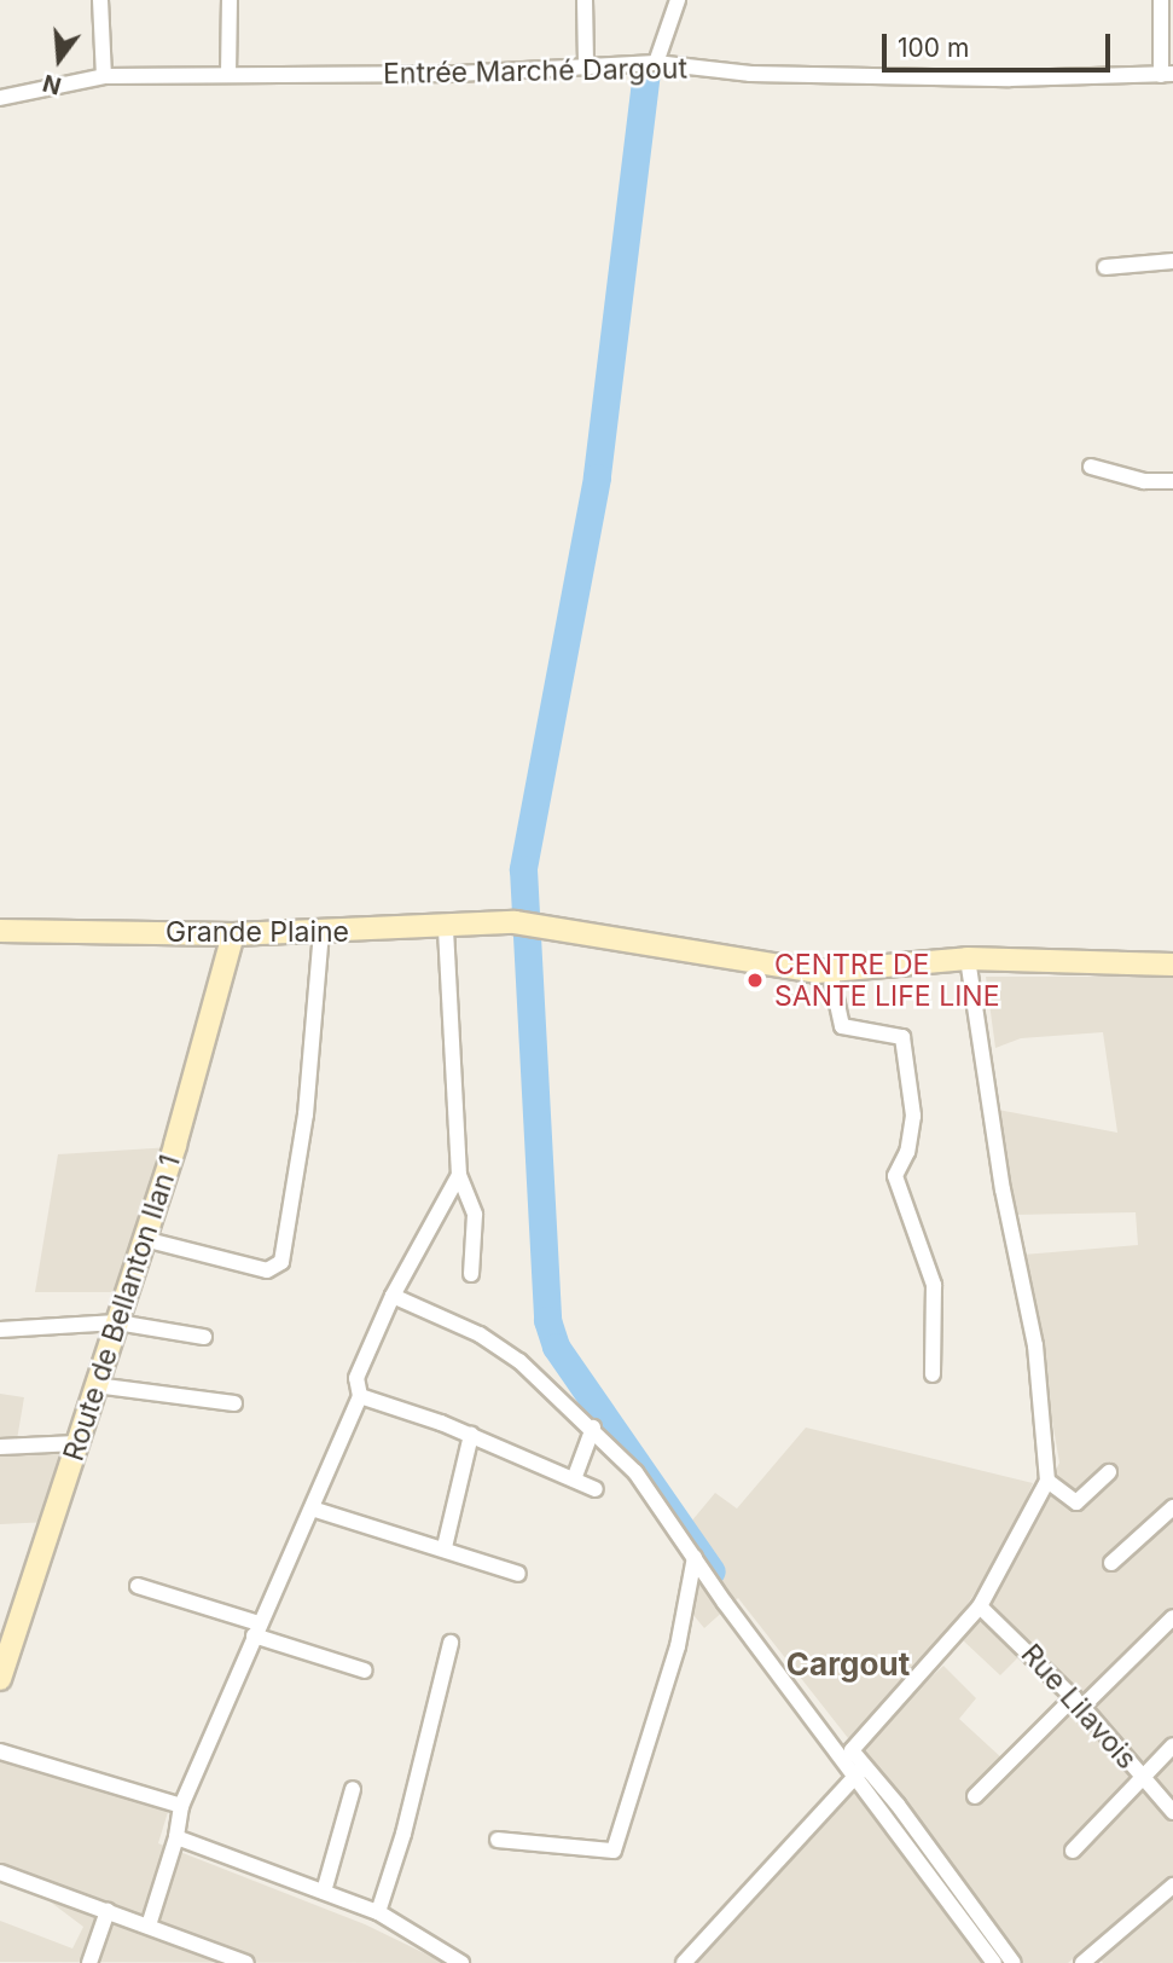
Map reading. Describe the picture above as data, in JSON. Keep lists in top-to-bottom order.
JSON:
{
  "streets": {
    "street": [
      "Entrée Marché Dargout",
      "Grande Plaine",
      "Route de Bellanton Ilan 1",
      "Rue Lilavois"
    ]
  },
  "crossings": [
    ["Grande Plaine", "Route de Bellanton Ilan 1"]
  ],
  "districts": ["Cargout"],
  "places": ["CENTRE DE SANTE LIFE LINE"],
  "scale_bar": "100 m",
  "north": "bottom"
}
